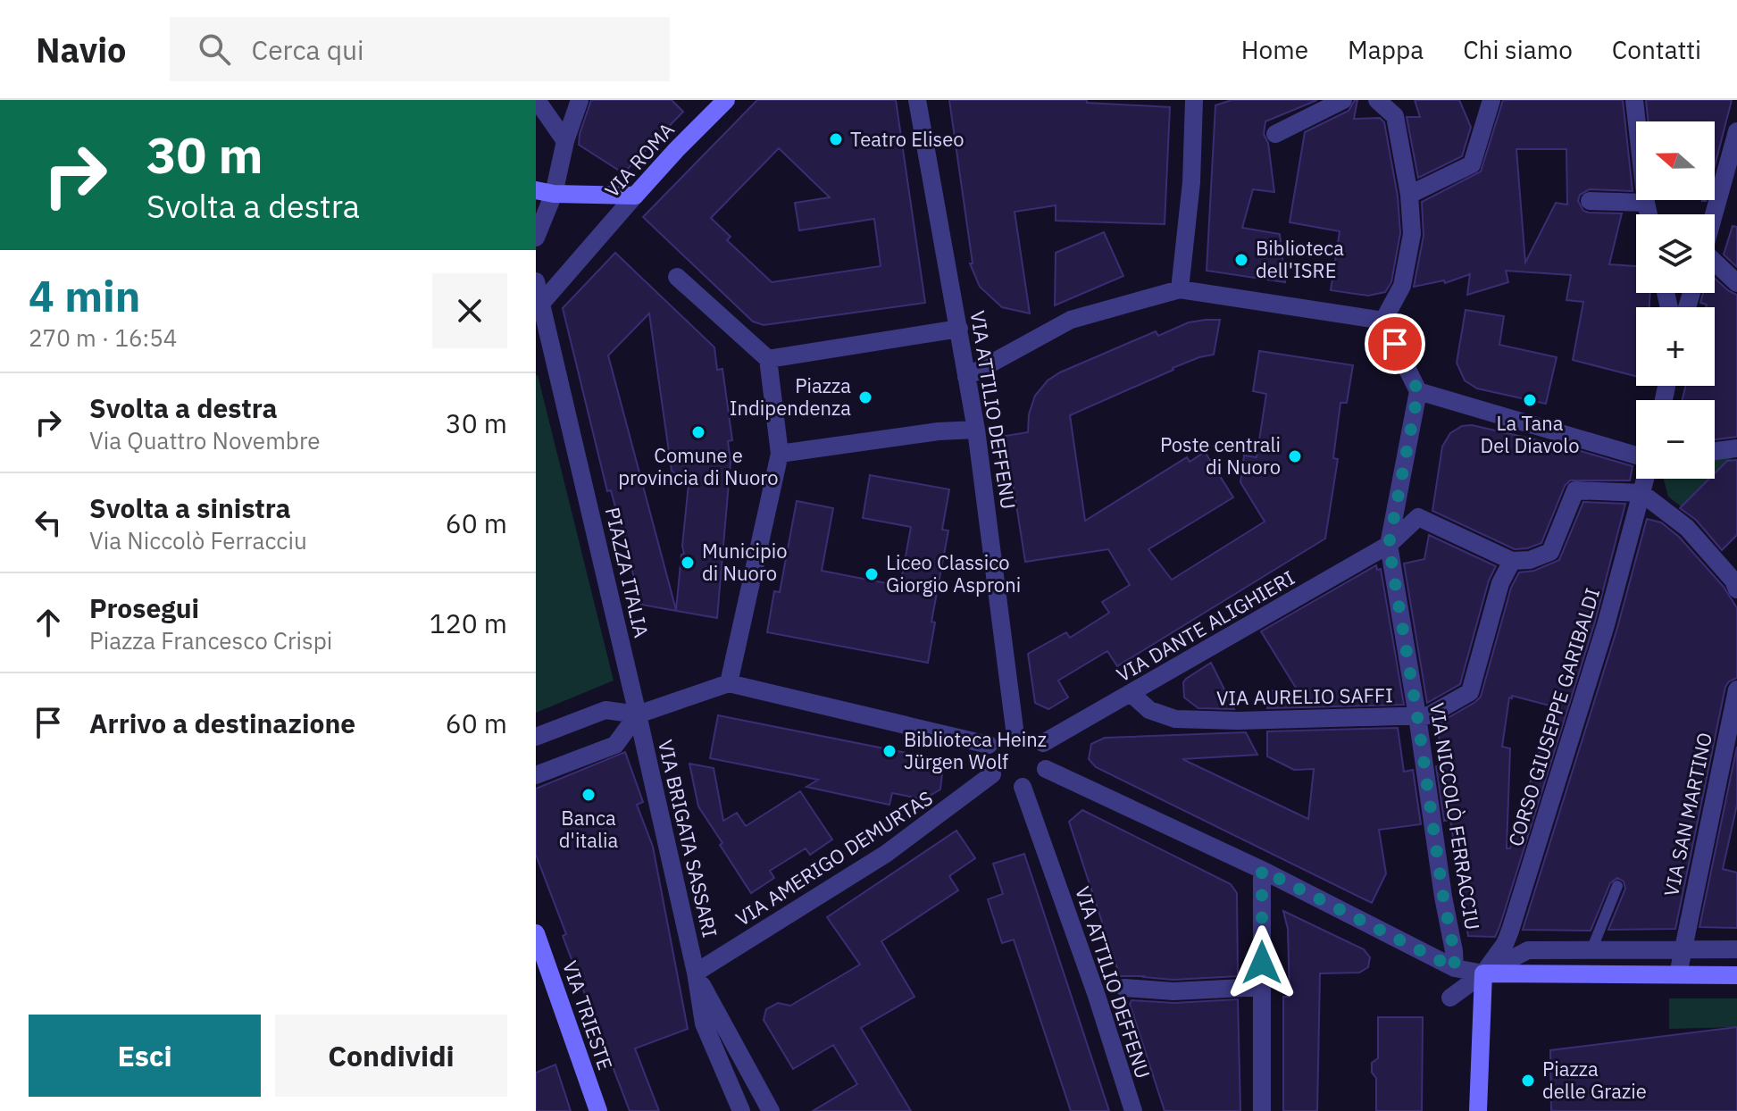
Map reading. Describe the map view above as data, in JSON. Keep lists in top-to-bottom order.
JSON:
{
  "streets": {
    "street": [
      "VIA ROMA",
      "VIA ATTILIO DEFFENU",
      "PIAZZA ITALIA",
      "VIA DANTE ALIGHIERI",
      "VIA AURELIO SAFFI",
      "CORSO GIUSEPPE GARIBALDI",
      "VIA SAN MARTINO",
      "VIA NICCOLÒ FERRACCIU",
      "VIA BRIGATA SASSARI",
      "VIA AMERIGO DEMURTAS",
      "VIA TRIESTE"
    ]
  },
  "crossings": [
    ["VIA ROMA", "PIAZZA ITALIA"],
    ["VIA ATTILIO DEFFENU", "VIA DANTE ALIGHIERI"],
    ["VIA ATTILIO DEFFENU", "VIA AMERIGO DEMURTAS"],
    ["PIAZZA ITALIA", "VIA BRIGATA SASSARI"],
    ["VIA DANTE ALIGHIERI", "VIA AURELIO SAFFI"],
    ["VIA DANTE ALIGHIERI", "VIA NICCOLÒ FERRACCIU"],
    ["VIA DANTE ALIGHIERI", "VIA AMERIGO DEMURTAS"],
    ["VIA AURELIO SAFFI", "VIA NICCOLÒ FERRACCIU"],
    ["VIA BRIGATA SASSARI", "VIA AMERIGO DEMURTAS"]
  ],
  "places": [
    "Teatro Eliseo",
    "Biblioteca dell'ISRE",
    "Piazza Indipendenza",
    "La Tana Del Diavolo",
    "Comune e provincia di Nuoro",
    "Poste centrali di Nuoro",
    "Municipio di Nuoro",
    "Liceo Classico Giorgio Asproni",
    "Biblioteca Heinz Jürgen Wolf",
    "Banca d'italia",
    "Piazza delle Grazie"
  ],
  "north": "left",
  "page": {
    "header": "Navio",
    "search": "Cerca qui",
    "nav": [
      "Home",
      "Mappa",
      "Chi siamo",
      "Contatti"
    ],
    "turn": ["30 m", "Svolta a destra"],
    "map_buttons": ["+", "−"],
    "heading": ["4 min", "270 m · 16:54"],
    "list": [
      {
        "name": "Svolta a destra",
        "note": "Via Quattro Novembre",
        "value": "30 m"
      },
      {
        "name": "Svolta a sinistra",
        "note": "Via Niccolò Ferracciu",
        "value": "60 m"
      },
      {
        "name": "Prosegui",
        "note": "Piazza Francesco Crispi",
        "value": "120 m"
      },
      {
        "name": "Arrivo a destinazione",
        "value": "60 m"
      }
    ],
    "buttons": ["Esci", "Condividi"]
  }
}
